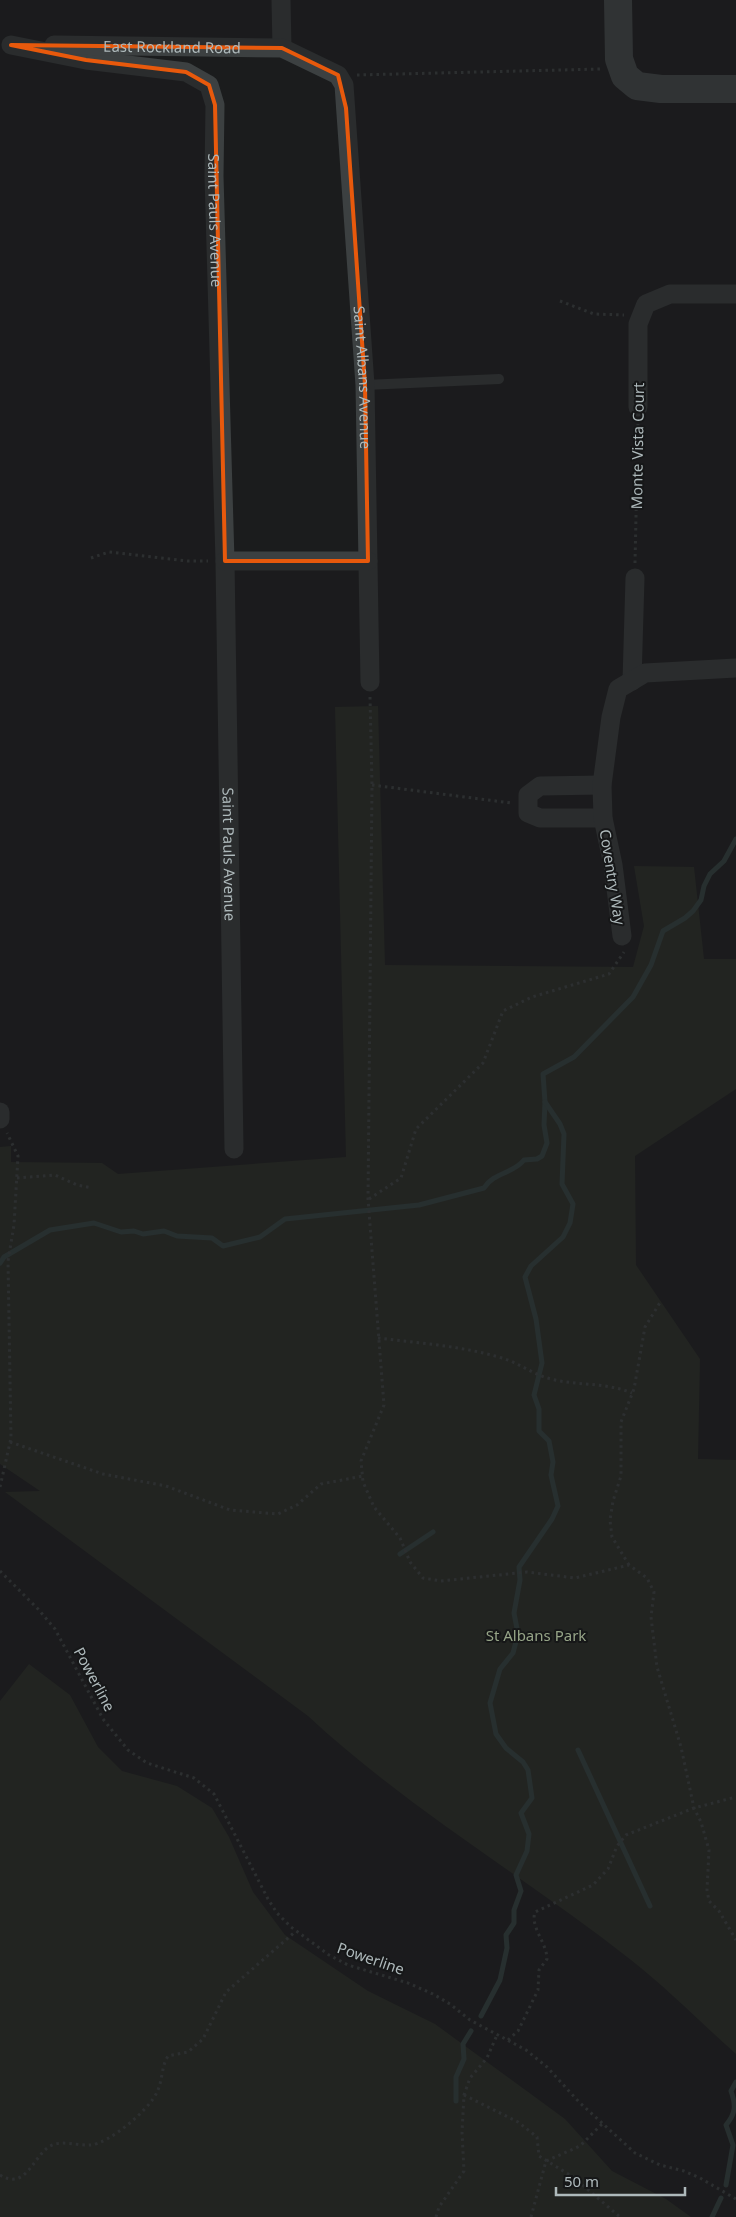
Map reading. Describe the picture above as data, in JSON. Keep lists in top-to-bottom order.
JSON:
{
  "streets": {
    "street": [
      "East Rockland Road",
      "Saint Pauls Avenue",
      "Saint Albans Avenue",
      "Monte Vista Court",
      "Coventry Way"
    ],
    "path": ["Powerline"]
  },
  "crossings": [
    ["East Rockland Road", "Saint Pauls Avenue"],
    ["East Rockland Road", "Saint Albans Avenue"]
  ],
  "parks": ["St Albans Park"],
  "scale_bar": "50 m"
}
